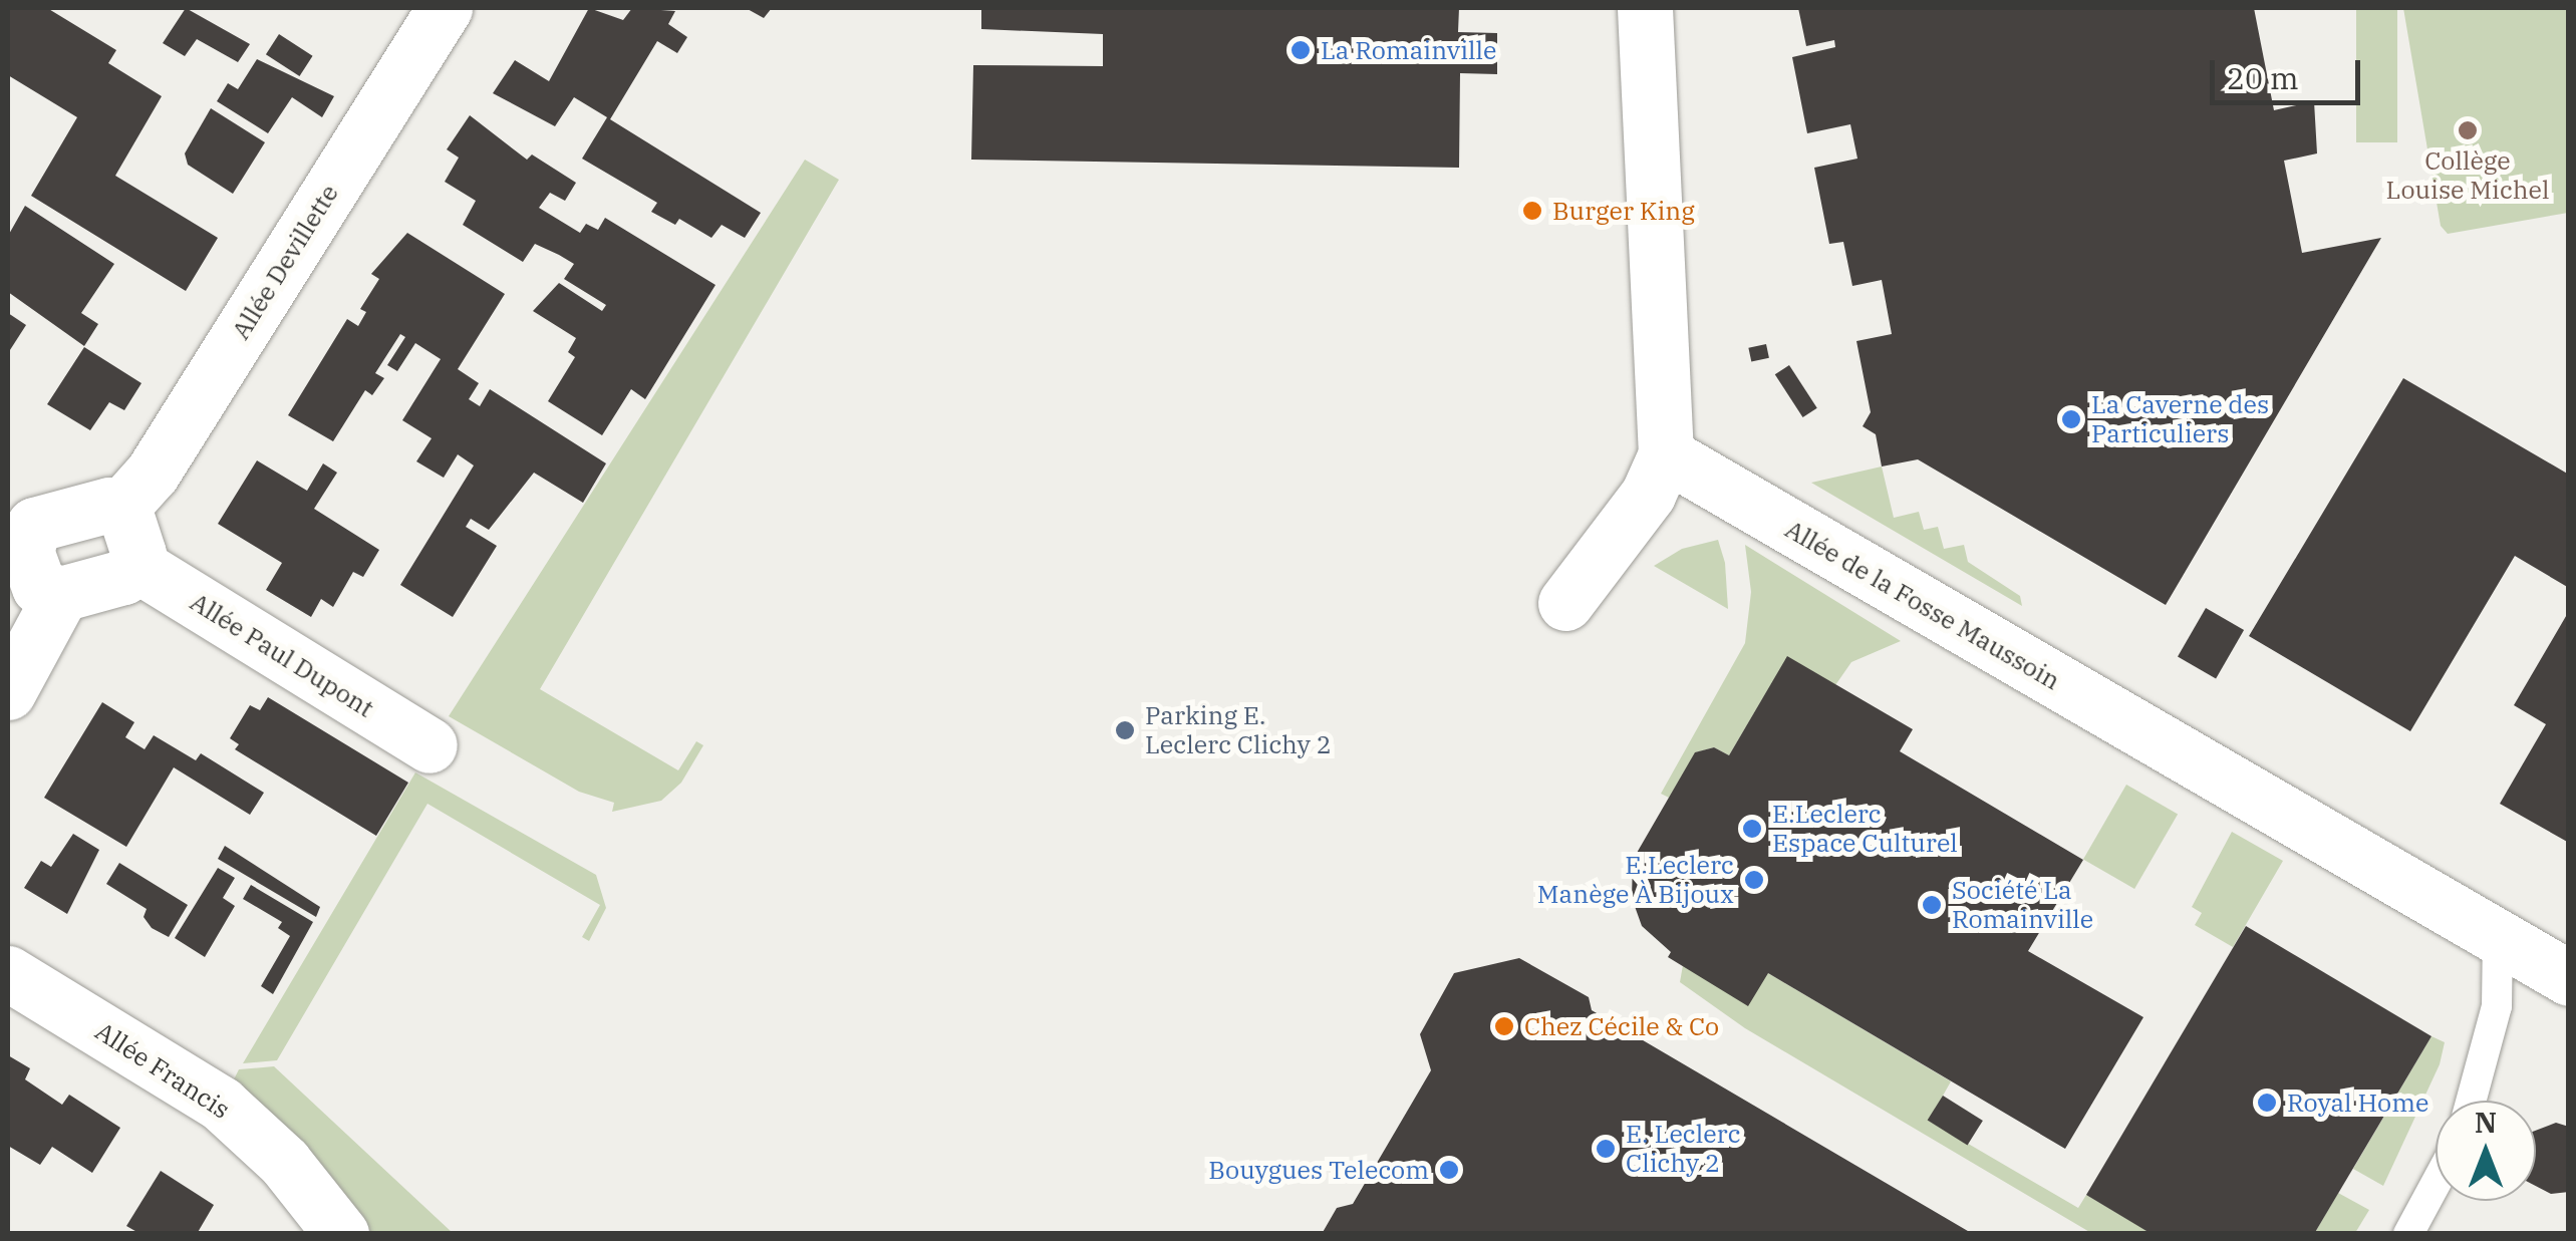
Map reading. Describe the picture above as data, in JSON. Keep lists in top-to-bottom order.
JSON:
{
  "streets": {
    "street": [
      "Allée Devillette",
      "Allée de la Fosse Maussoin",
      "Allée Paul Dupont",
      "Allée Francis"
    ]
  },
  "places": [
    "La Romainville",
    "Collège Louise Michel",
    "Burger King",
    "La Caverne des Particuliers",
    "Parking E. Leclerc Clichy 2",
    "E.Leclerc Espace Culturel",
    "E.Leclerc Manège À Bijoux",
    "Société La Romainville",
    "Chez Cécile & Co",
    "Royal Home",
    "E. Leclerc Clichy 2",
    "Bouygues Telecom"
  ],
  "scale_bar": "20 m",
  "north": "top"
}
